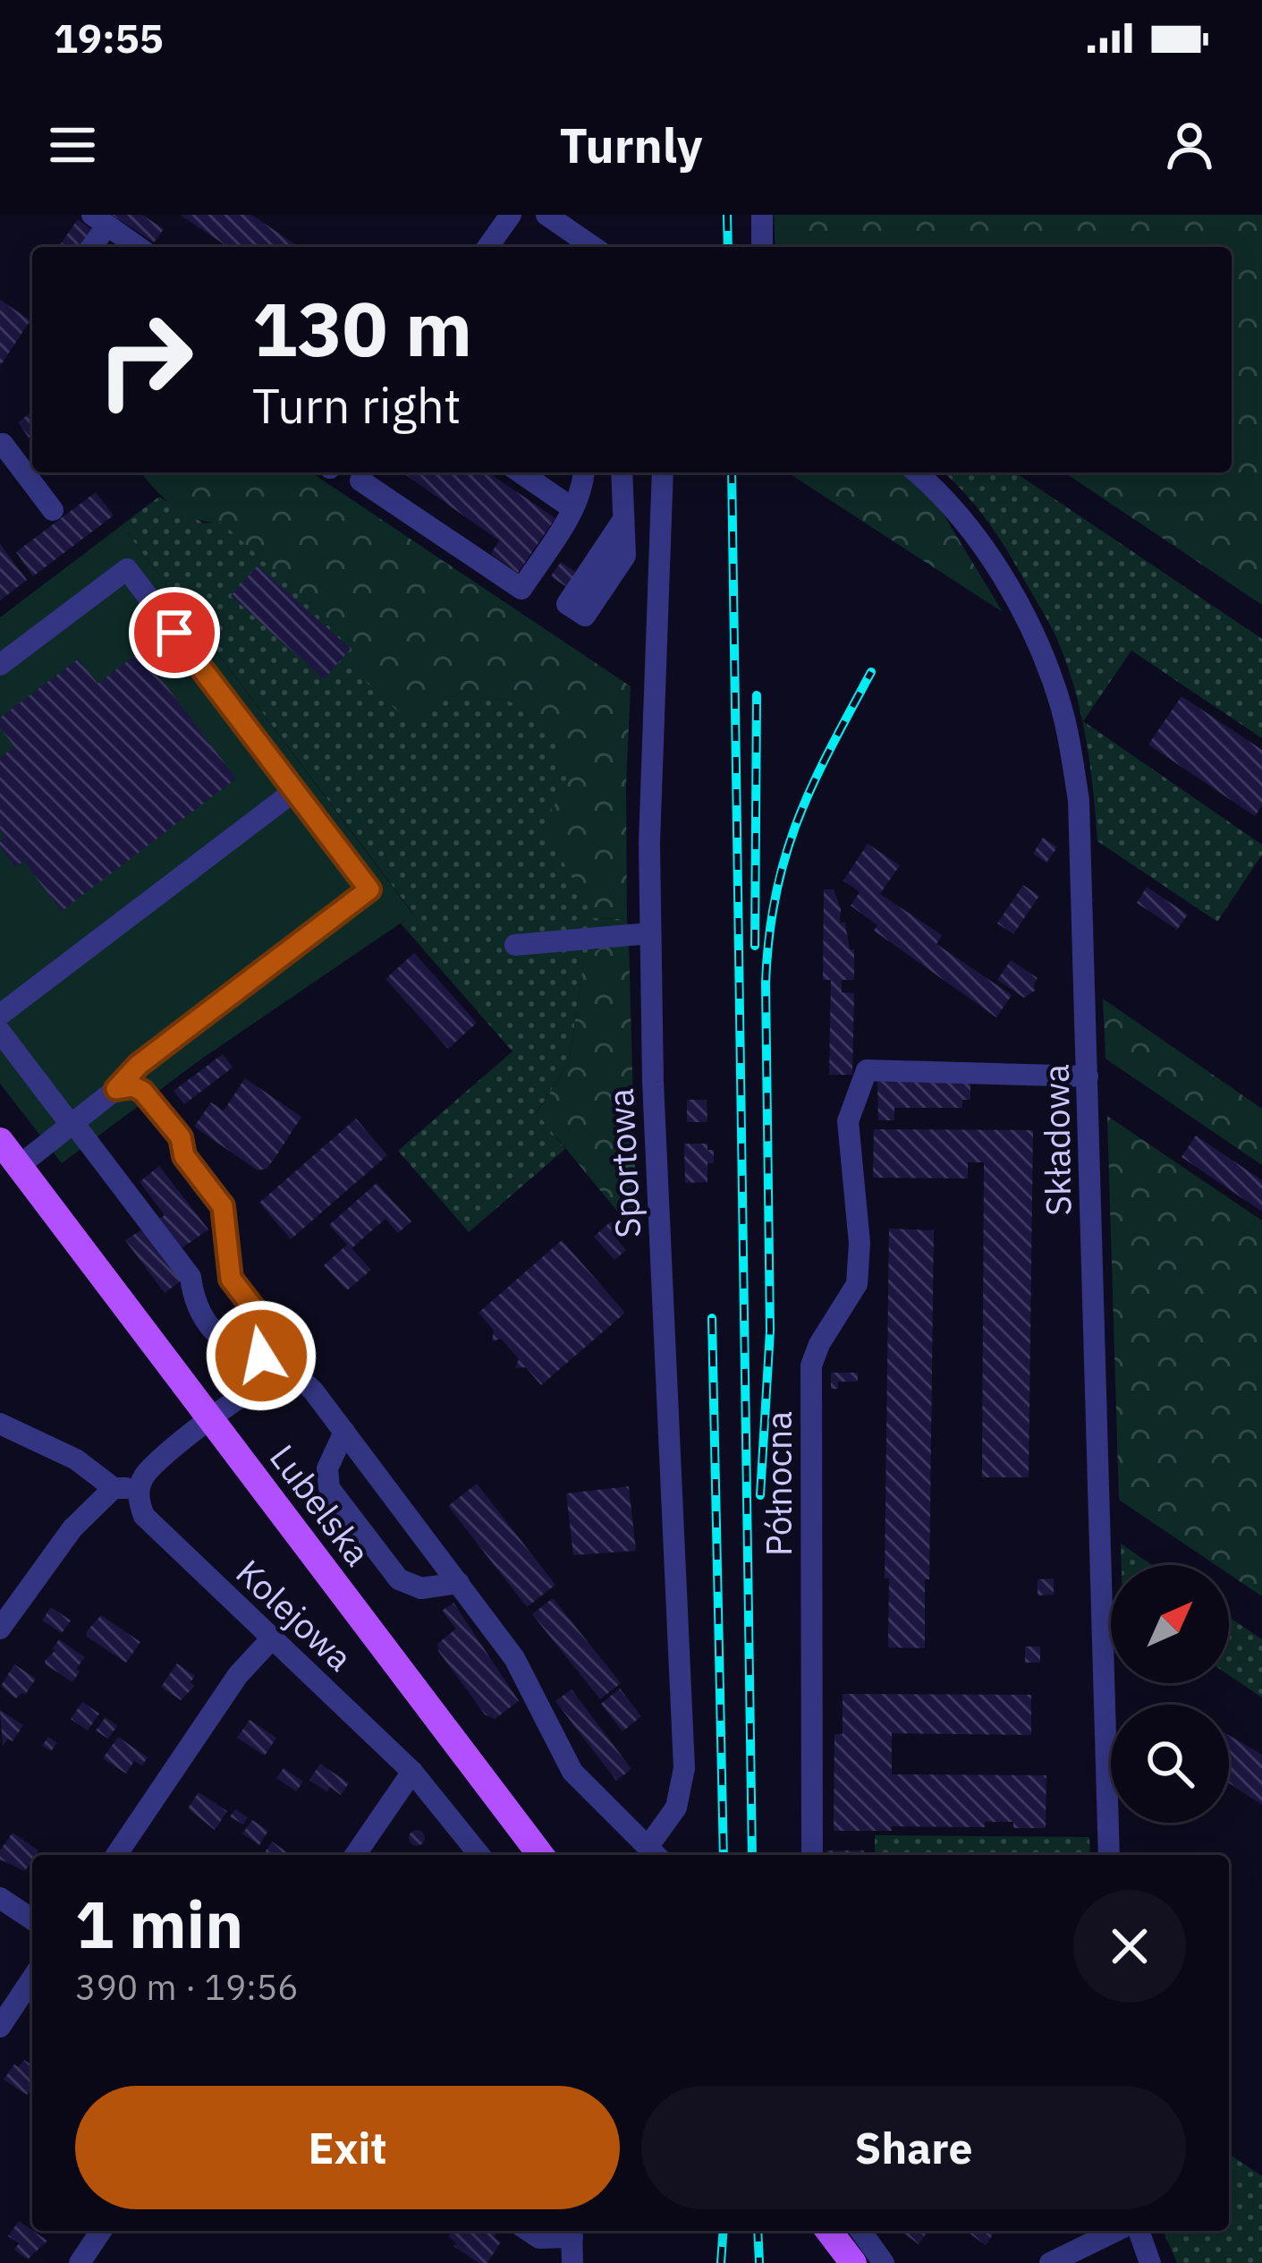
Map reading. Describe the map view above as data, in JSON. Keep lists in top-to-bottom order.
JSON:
{
  "streets": {
    "main road": ["Lubelska"],
    "street": [
      "Składowa",
      "Sportowa",
      "Północna",
      "Kolejowa"
    ]
  },
  "crossings": [
    ["Składowa", "Północna"]
  ],
  "north": "top right",
  "page": {
    "status": "19:55",
    "header": "Turnly",
    "turn": ["130 m", "Turn right"],
    "heading": ["1 min", "390 m · 19:56"],
    "buttons": ["Exit", "Share"]
  }
}
